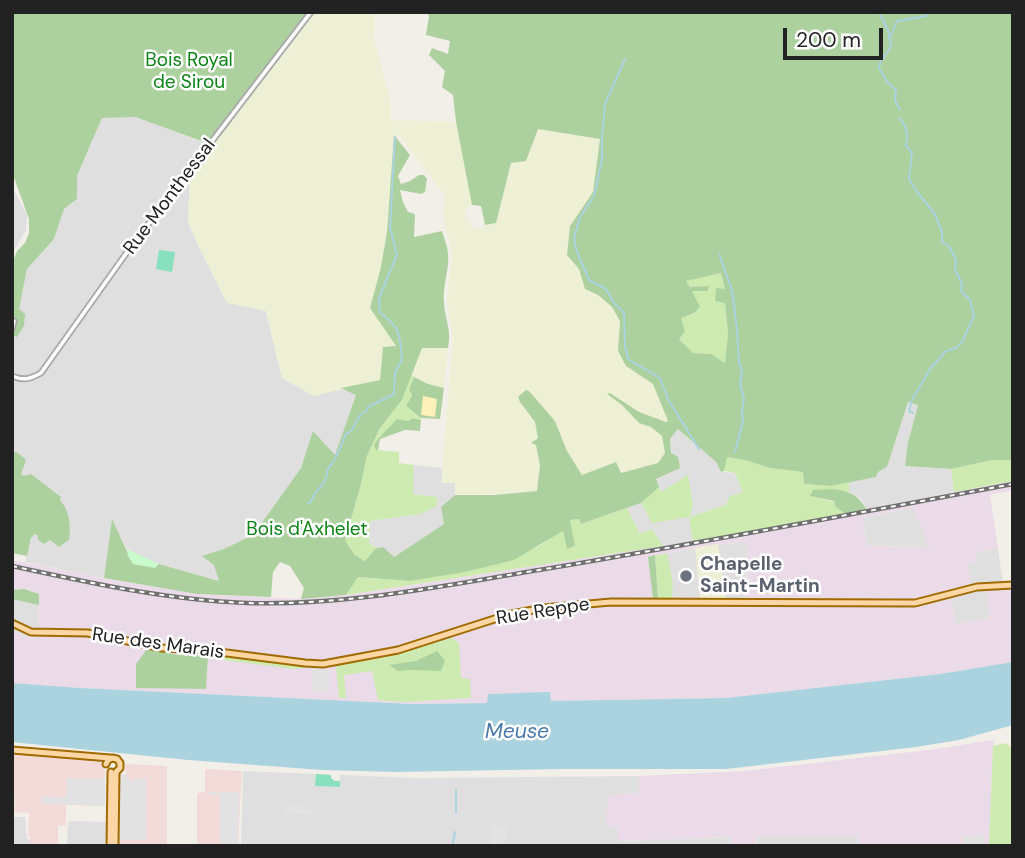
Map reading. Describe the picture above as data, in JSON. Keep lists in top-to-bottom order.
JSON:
{
  "streets": {
    "main road": ["Rue Reppe", "Rue des Marais"],
    "street": ["Rue Monthessal"]
  },
  "crossings": [
    ["Rue Reppe", "Rue des Marais"]
  ],
  "water": ["Meuse"],
  "parks": ["Bois Royal de Sirou", "Bois d'Axhelet"],
  "places": ["Chapelle Saint-Martin"],
  "scale_bar": "200 m"
}
